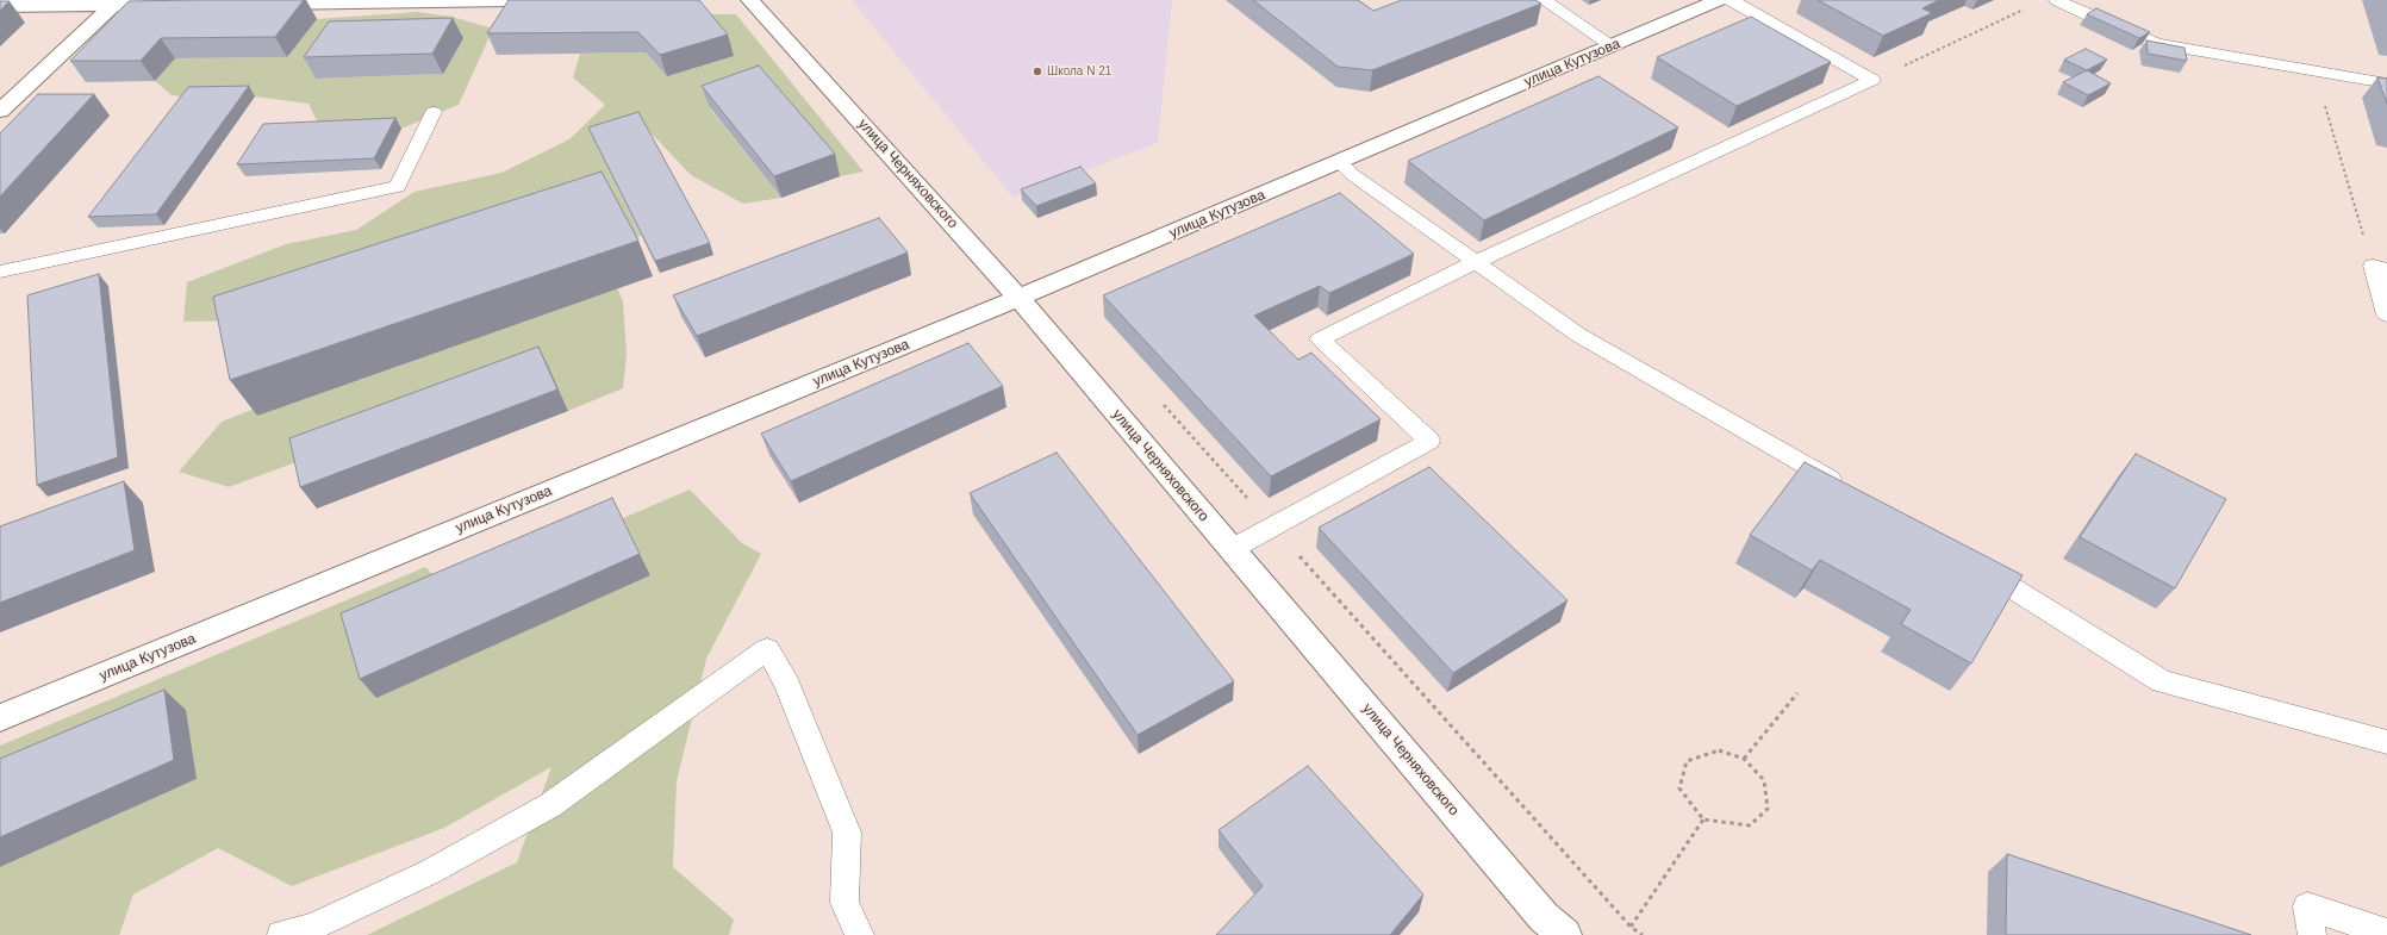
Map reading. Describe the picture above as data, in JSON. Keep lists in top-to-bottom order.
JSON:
{
  "streets": {
    "street": ["улица Кутузова", "улица Черняховского"]
  },
  "crossings": [
    ["улица Кутузова", "улица Черняховского"]
  ],
  "places": ["Школа N 21"]
}
